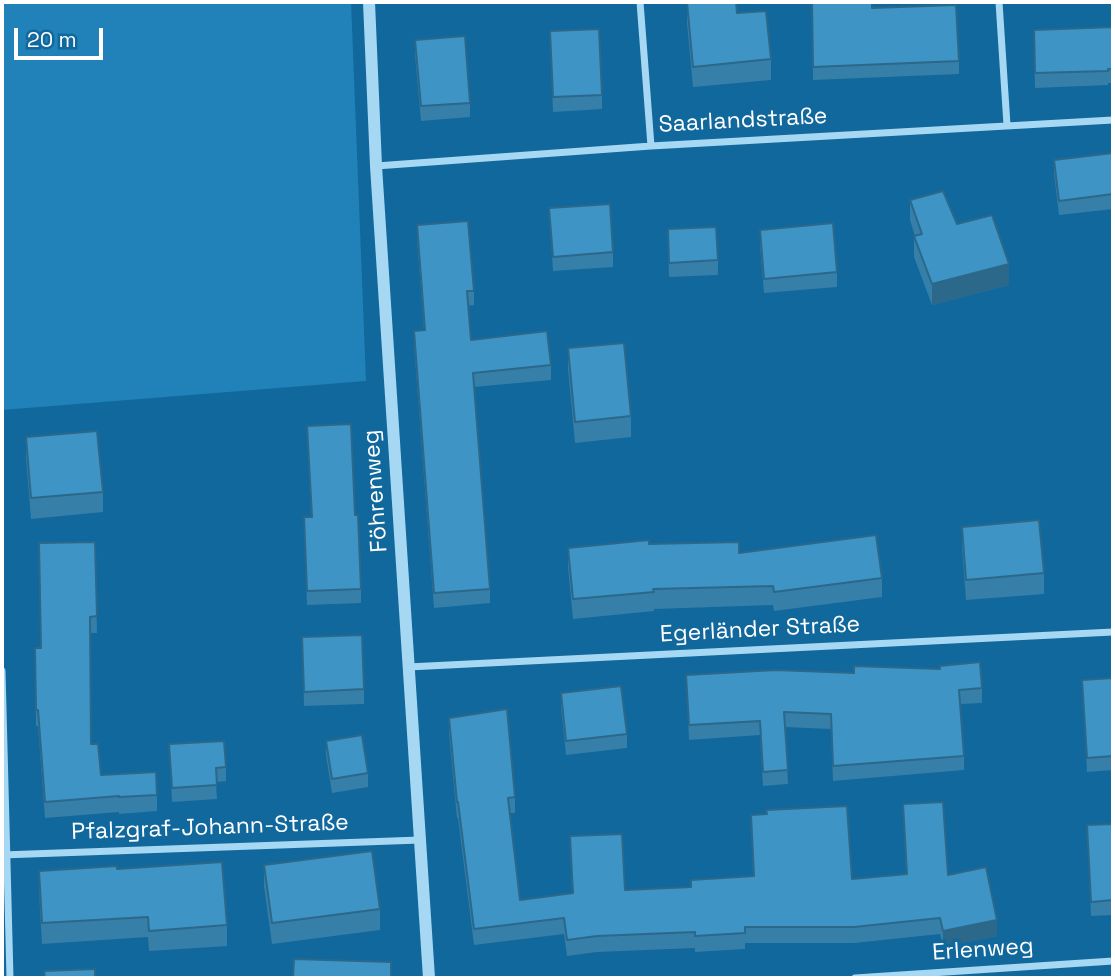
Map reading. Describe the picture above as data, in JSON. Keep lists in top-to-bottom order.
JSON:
{
  "streets": {
    "street": [
      "Saarlandstraße",
      "Föhrenweg",
      "Egerländer Straße",
      "Pfalzgraf-Johann-Straße",
      "Erlenweg"
    ]
  },
  "crossings": [
    ["Saarlandstraße", "Föhrenweg"],
    ["Föhrenweg", "Egerländer Straße"],
    ["Föhrenweg", "Pfalzgraf-Johann-Straße"]
  ],
  "scale_bar": "20 m"
}
